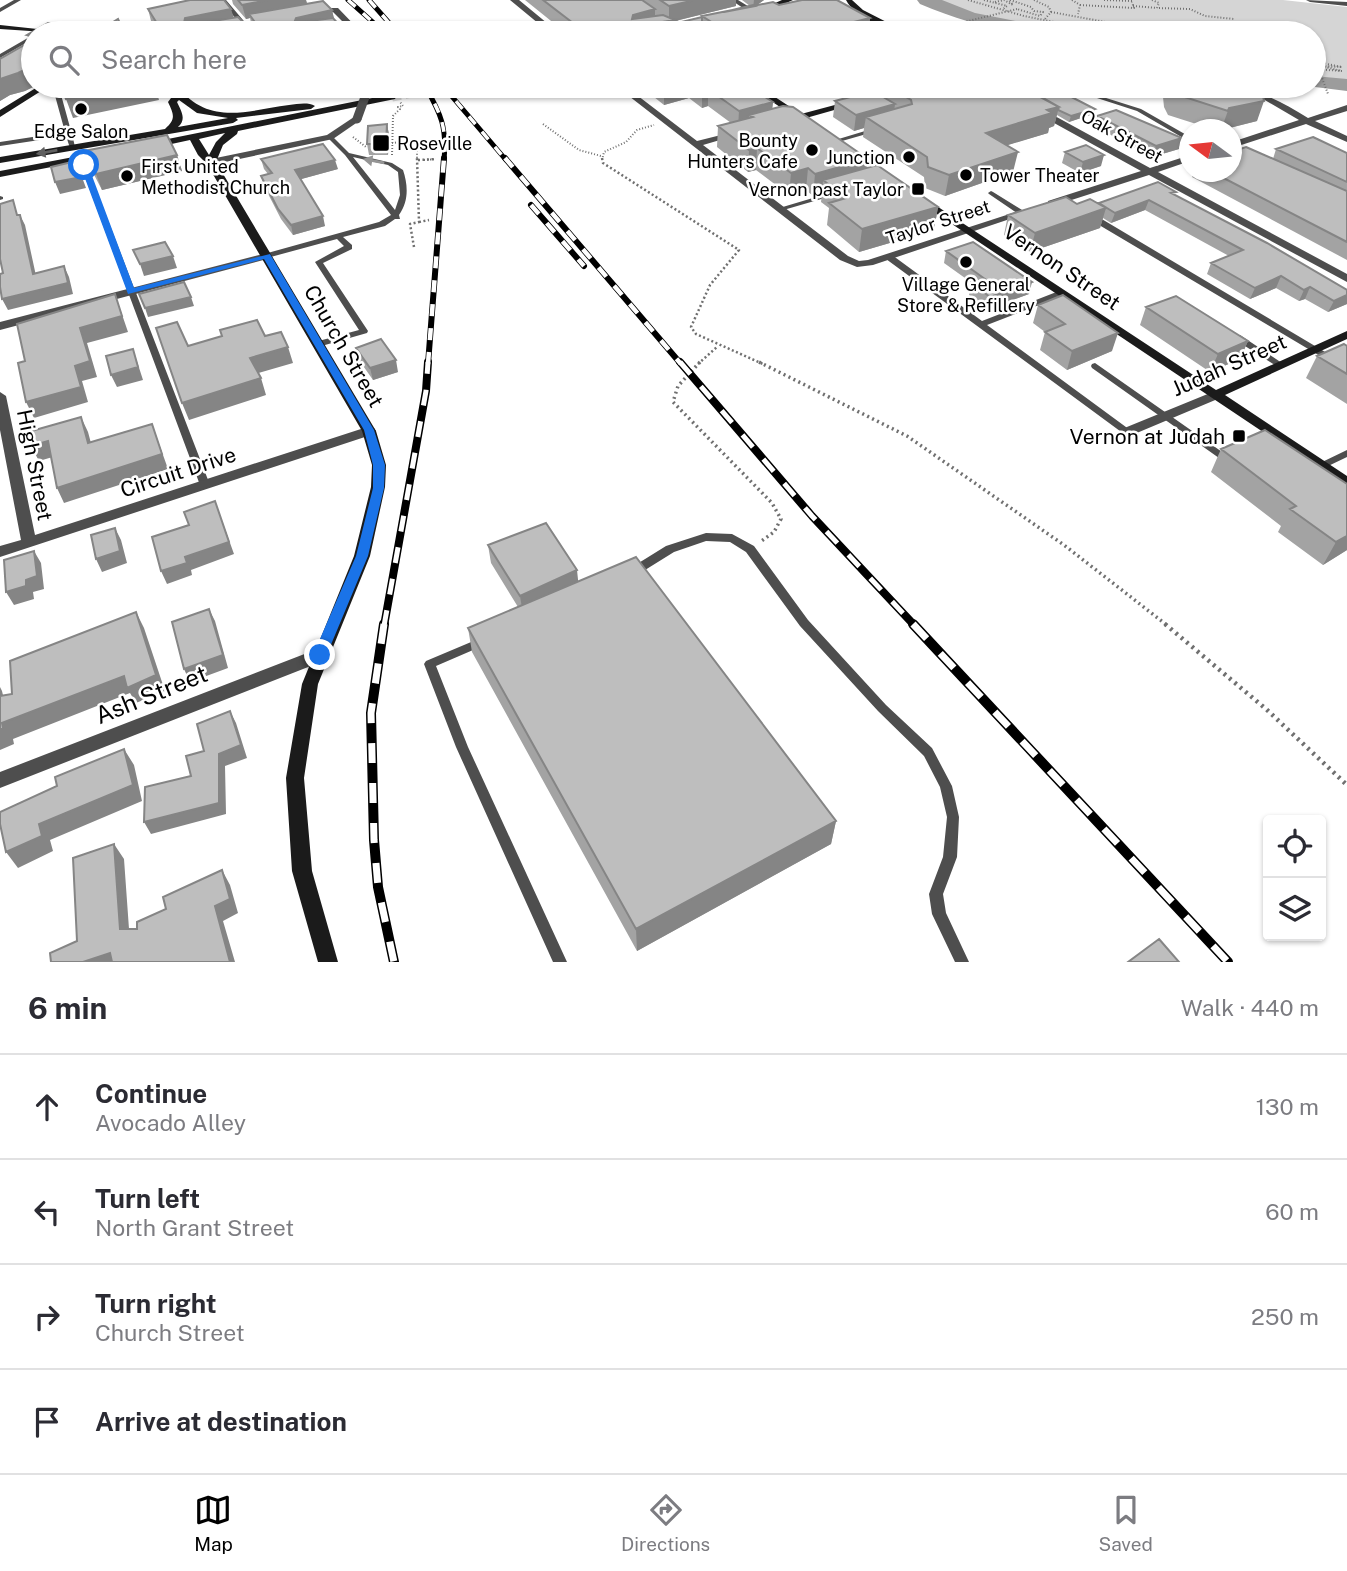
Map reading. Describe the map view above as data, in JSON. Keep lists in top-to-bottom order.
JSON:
{
  "streets": {
    "main road": ["Vernon Street", "Church Street", "Judah Street"],
    "street": [
      "Oak Street",
      "Taylor Street",
      "High Street",
      "Circuit Drive",
      "Ash Street"
    ]
  },
  "crossings": [
    ["Oak Street", "Taylor Street"],
    ["Taylor Street", "Vernon Street"],
    ["Vernon Street", "Judah Street"],
    ["Church Street", "Circuit Drive"],
    ["Church Street", "Ash Street"],
    ["High Street", "Circuit Drive"]
  ],
  "places": {
    "other": [
      "Edge Salon",
      "Bounty Hunters Cafe",
      "Junction",
      "Tower Theater",
      "First United Methodist Church",
      "Village General Store & Refillery"
    ],
    "transit": ["Roseville", "Vernon past Taylor", "Vernon at Judah"]
  },
  "north": "left",
  "page": {
    "search": "Search here",
    "heading": ["6 min", "Walk · 440 m"],
    "list": [
      ["Continue", "Avocado Alley", "130 m"],
      ["Turn left", "North Grant Street", "60 m"],
      ["Turn right", "Church Street", "250 m"],
      "Arrive at destination"
    ],
    "nav": ["Map", "Directions", "Saved"]
  }
}
